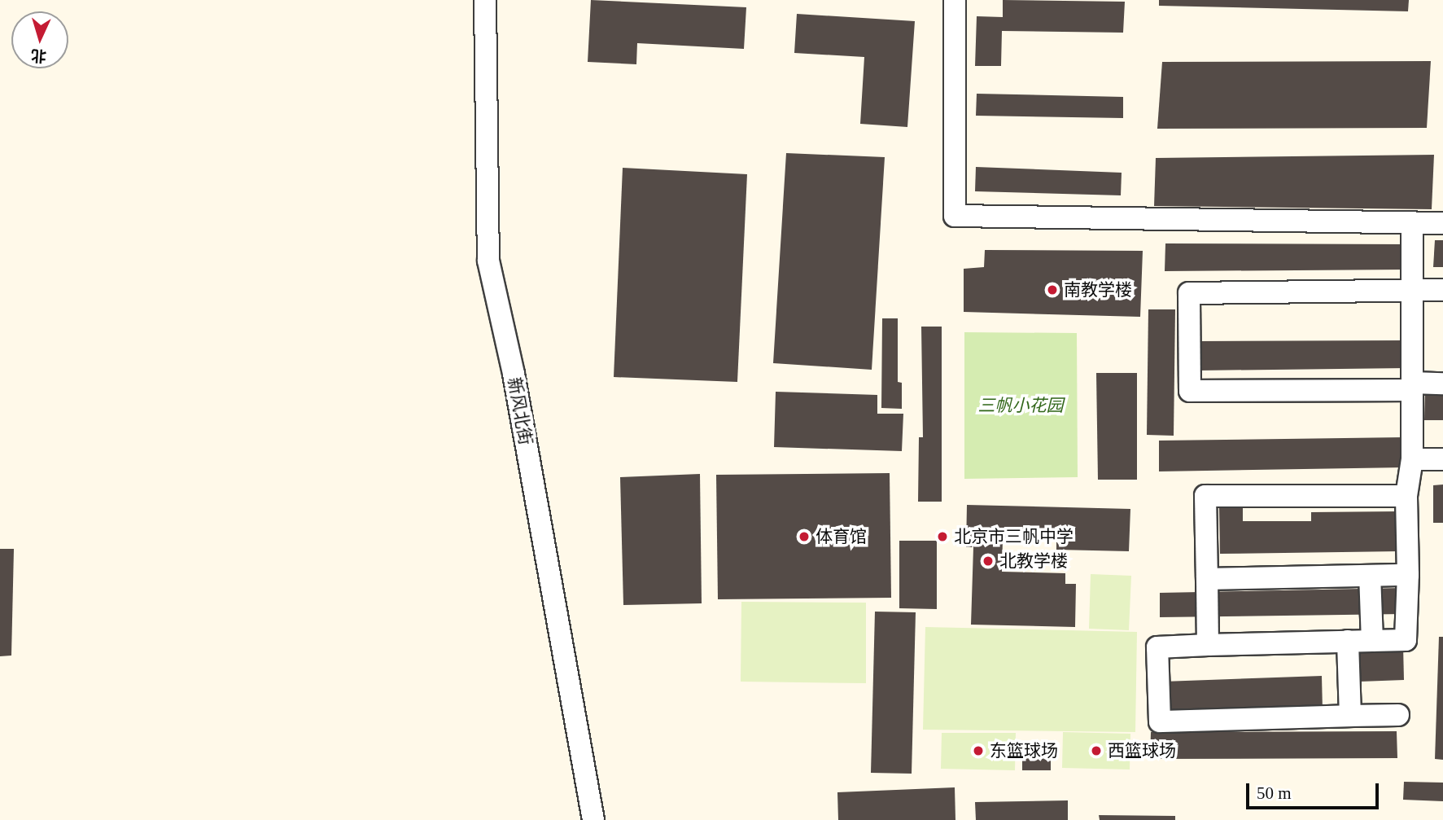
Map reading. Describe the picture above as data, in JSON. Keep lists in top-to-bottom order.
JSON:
{
  "streets": {
    "street": ["新风北街"]
  },
  "parks": ["三帆小花园"],
  "places": [
    "南教学楼",
    "体育馆",
    "北京市三帆中学",
    "北教学楼",
    "东篮球场",
    "西篮球场"
  ],
  "scale_bar": "50 m",
  "north": "bottom"
}
